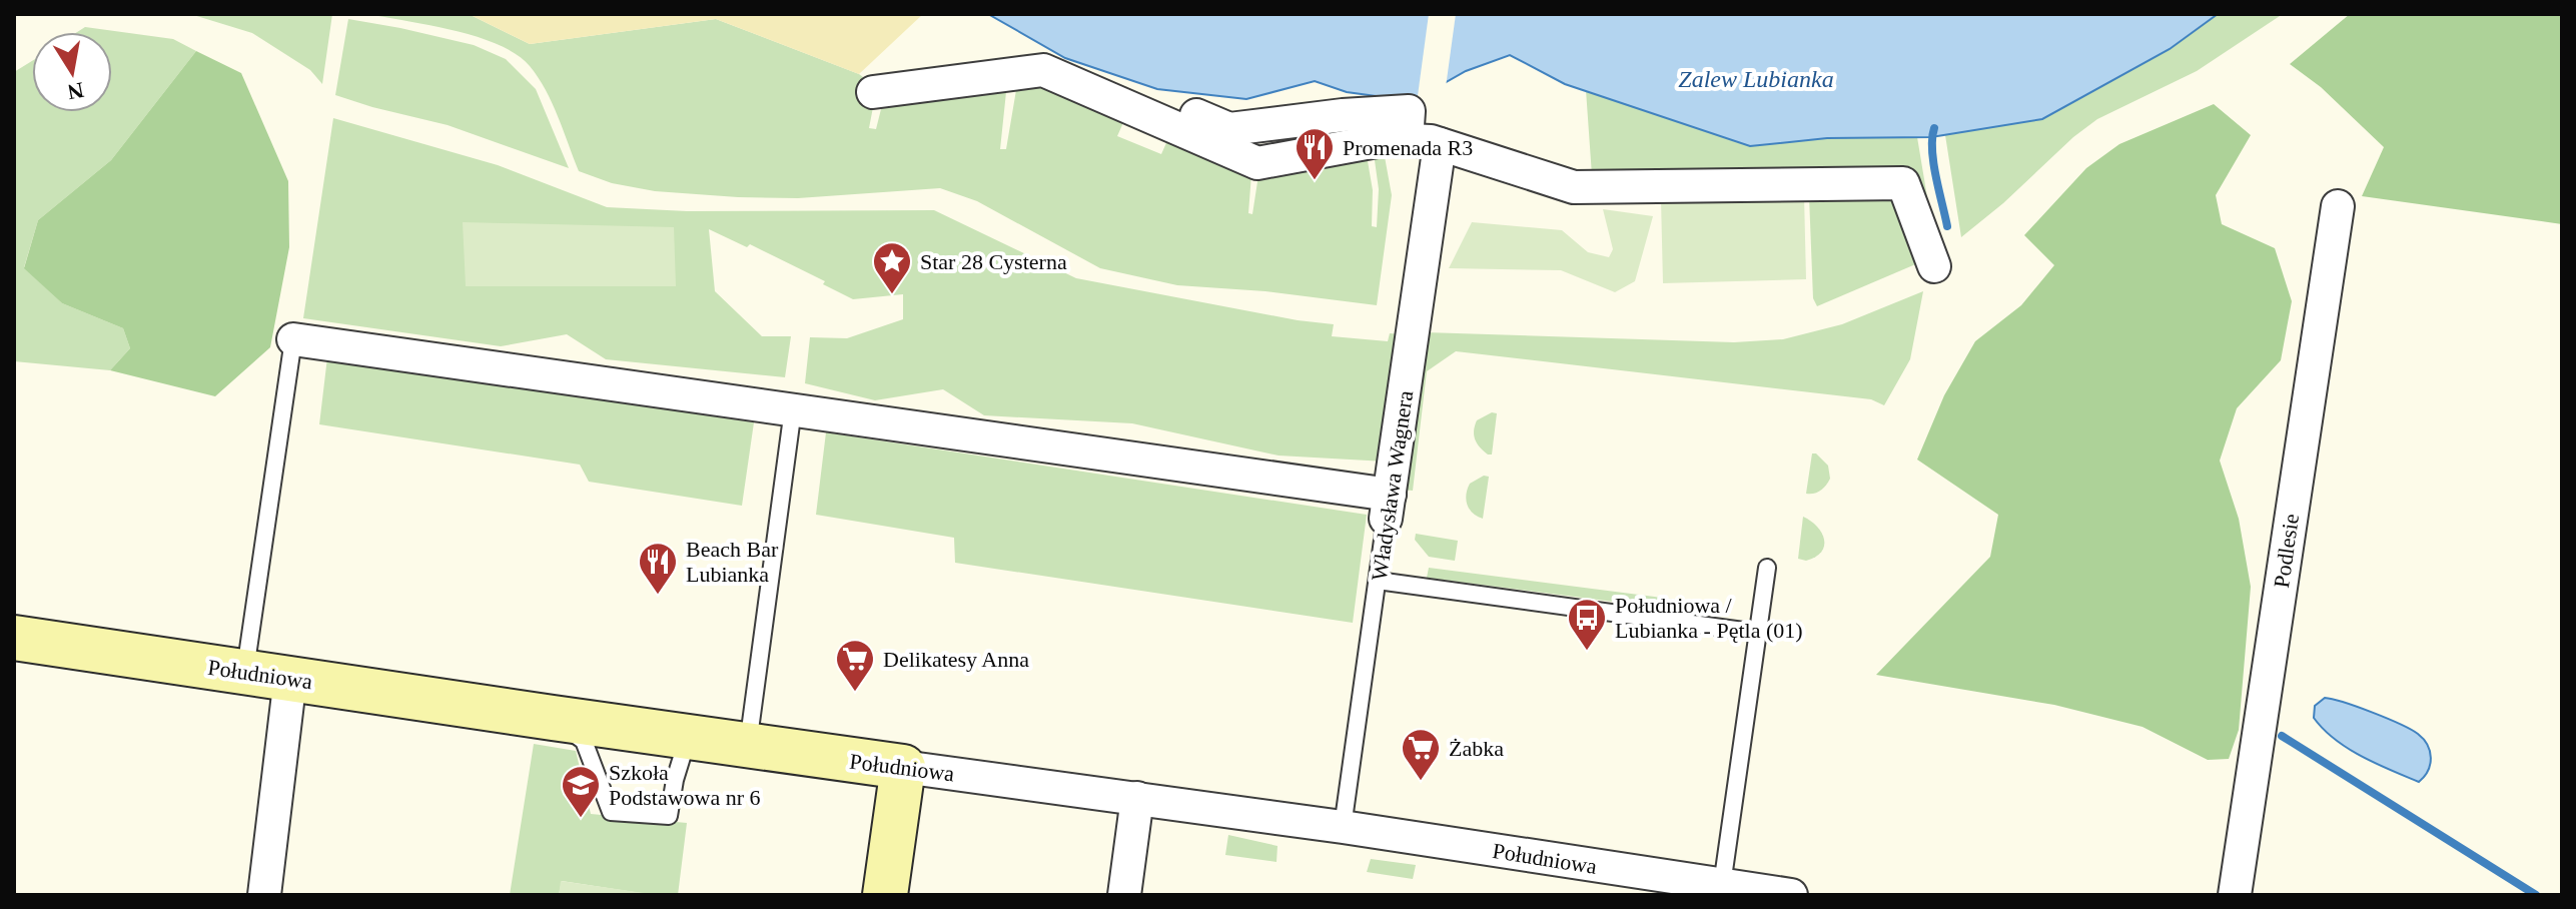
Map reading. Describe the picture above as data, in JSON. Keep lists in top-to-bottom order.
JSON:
{
  "streets": {
    "street": ["Władysława Wagnera", "Podlesie", "Południowa"]
  },
  "crossings": [
    ["Władysława Wagnera", "Południowa"]
  ],
  "water": ["Zalew Lubianka"],
  "places": {
    "restaurant": ["Promenada R3", "Beach Bar Lubianka"],
    "place": ["Star 28 Cysterna"],
    "bus stop": ["Południowa / Lubianka - Pętla (01)"],
    "supermarket": ["Delikatesy Anna", "Żabka"],
    "school or university": ["Szkoła Podstawowa nr 6"]
  },
  "north": "bottom"
}
